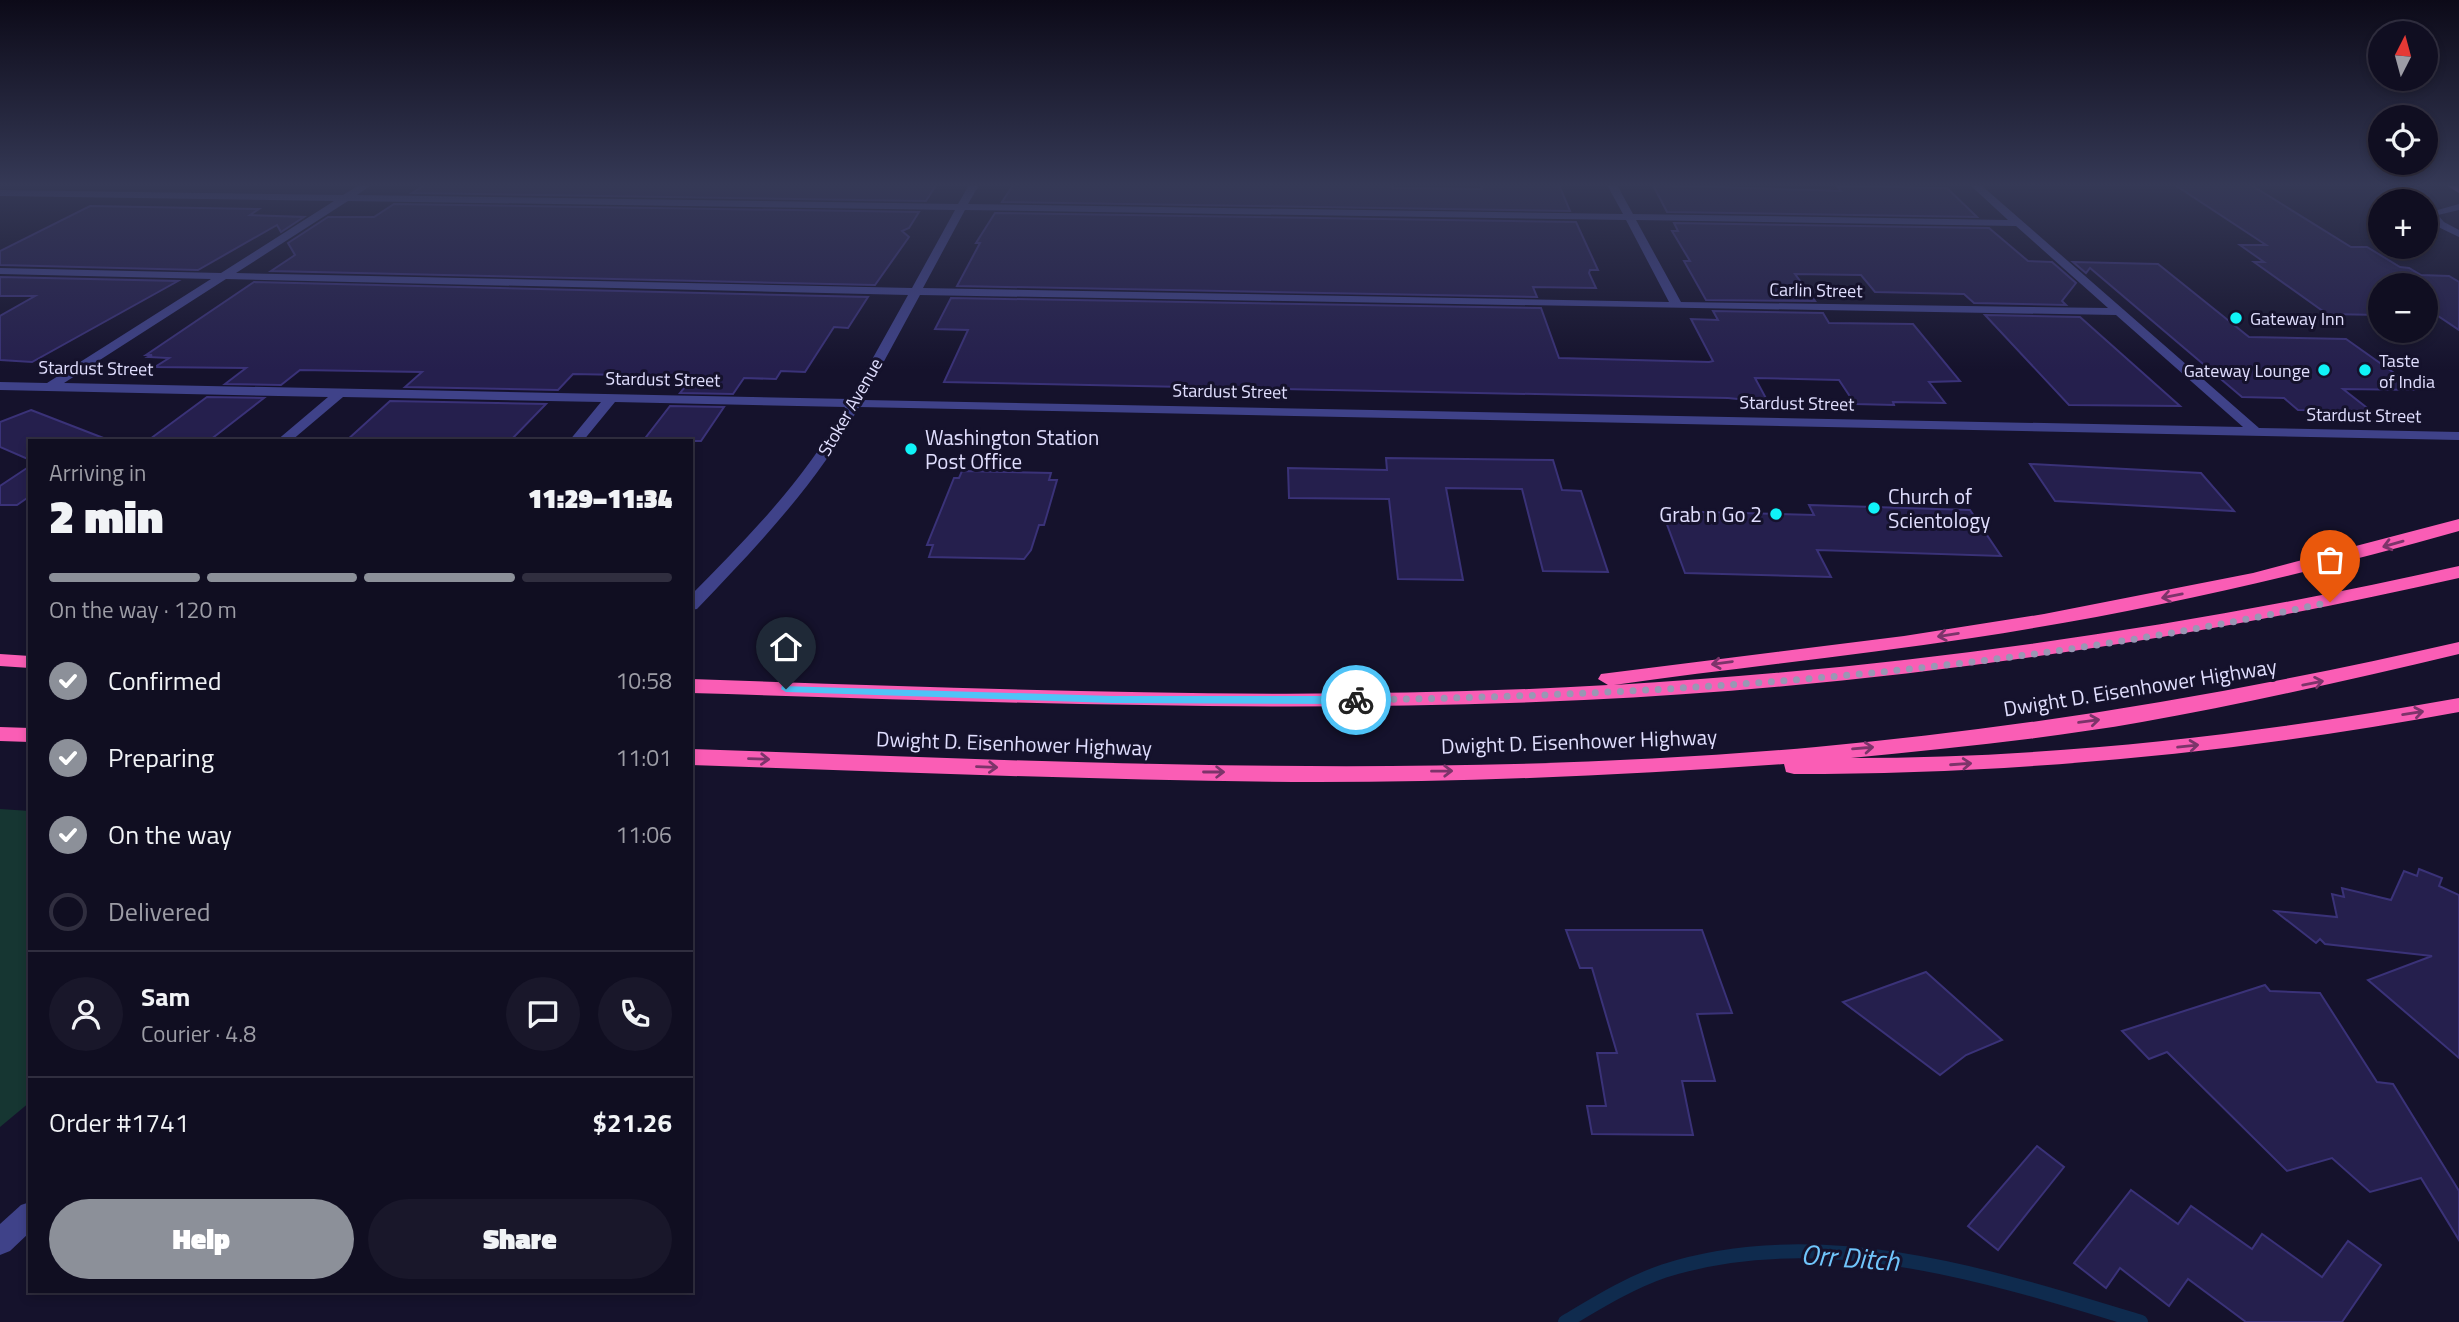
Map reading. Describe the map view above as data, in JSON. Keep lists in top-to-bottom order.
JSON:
{
  "streets": {
    "highway": ["Dwight D. Eisenhower Highway"],
    "street": ["Carlin Street", "Stardust Street", "Stoker Avenue"]
  },
  "crossings": [
    ["Carlin Street", "Stoker Avenue"],
    ["Stardust Street", "Stoker Avenue"]
  ],
  "water": ["Orr Ditch"],
  "places": [
    "Gateway Inn",
    "Gateway Lounge",
    "Taste of India",
    "Washington Station Post Office",
    "Church of Scientology",
    "Grab n Go 2"
  ],
  "north": "top",
  "page": {
    "map_buttons": ["+", "−"],
    "heading": ["2 min", "Arriving in", "11:29–11:34"],
    "panel": [
      "Sam",
      "Courier · 4.8",
      "Order #1741",
      "$21.26"
    ],
    "bar": "On the way · 120 m",
    "list": [
      ["Confirmed", "10:58"],
      ["Preparing", "11:01"],
      ["On the way", "11:06"],
      "Delivered"
    ],
    "buttons": ["Help", "Share"]
  }
}
